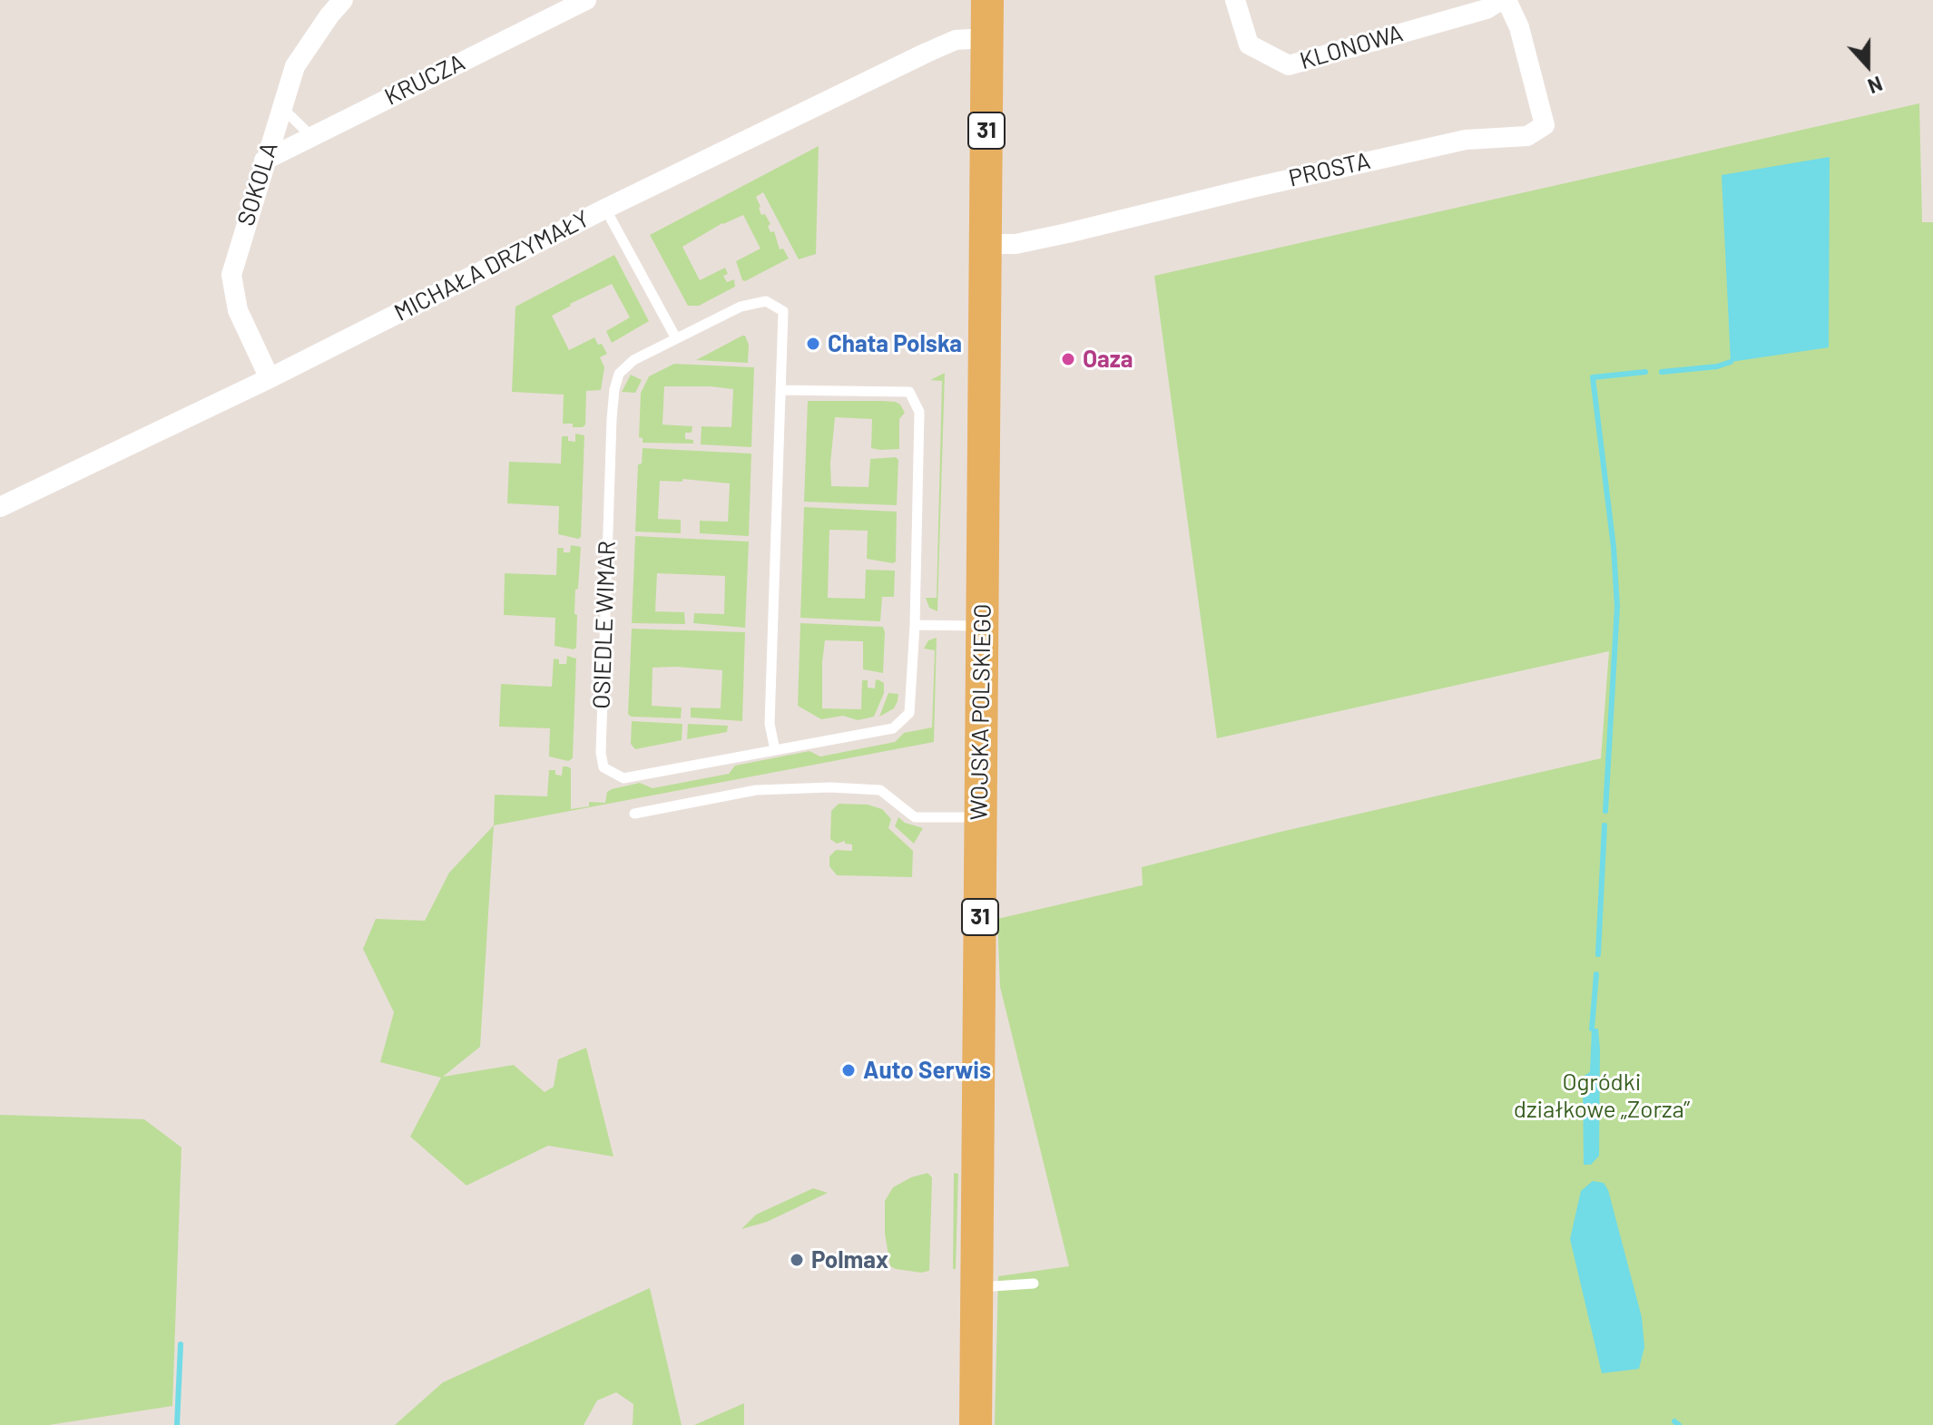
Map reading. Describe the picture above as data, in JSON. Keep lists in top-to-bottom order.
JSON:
{
  "streets": {
    "main road": ["31", "WOJSKA POLSKIEGO"],
    "street": [
      "KLONOWA",
      "KRUCZA",
      "PROSTA",
      "SOKOLA",
      "MICHAŁA DRZYMAŁY"
    ],
    "lane": ["OSIEDLE WIMAR"]
  },
  "crossings": [
    ["KLONOWA", "PROSTA"],
    ["KRUCZA", "SOKOLA"],
    ["PROSTA", "WOJSKA POLSKIEGO"],
    ["SOKOLA", "MICHAŁA DRZYMAŁY"],
    ["MICHAŁA DRZYMAŁY", "WOJSKA POLSKIEGO"]
  ],
  "parks": ["Ogródki działkowe „Zorza”"],
  "places": [
    "Chata Polska",
    "Oaza",
    "Auto Serwis",
    "Polmax"
  ],
  "north": "bottom"
}
